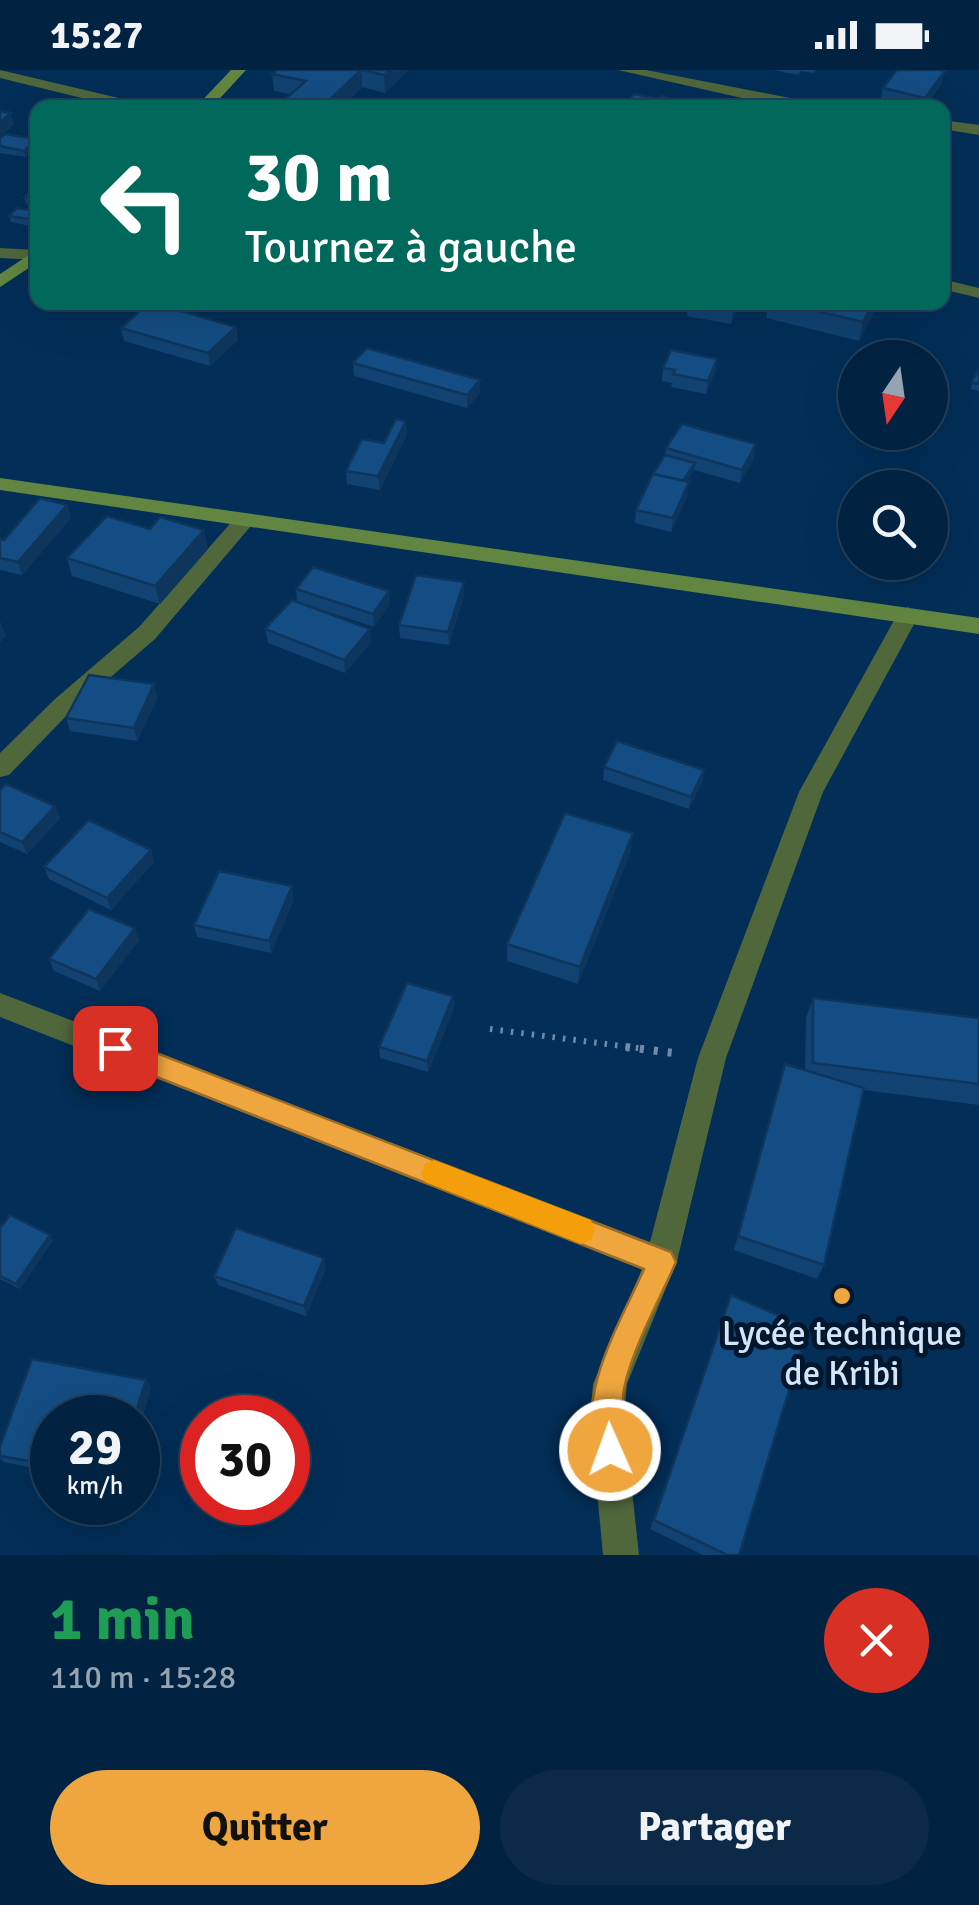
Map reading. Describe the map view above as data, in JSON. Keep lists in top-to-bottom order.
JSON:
{
  "places": ["Lycée technique de Kribi"],
  "north": "bottom",
  "page": {
    "status": "15:27",
    "turn": ["30 m", "Tournez à gauche"],
    "speed": "29 km/h",
    "limit": "30",
    "heading": ["1 min", "110 m · 15:28"],
    "buttons": ["Quitter", "Partager"]
  }
}
